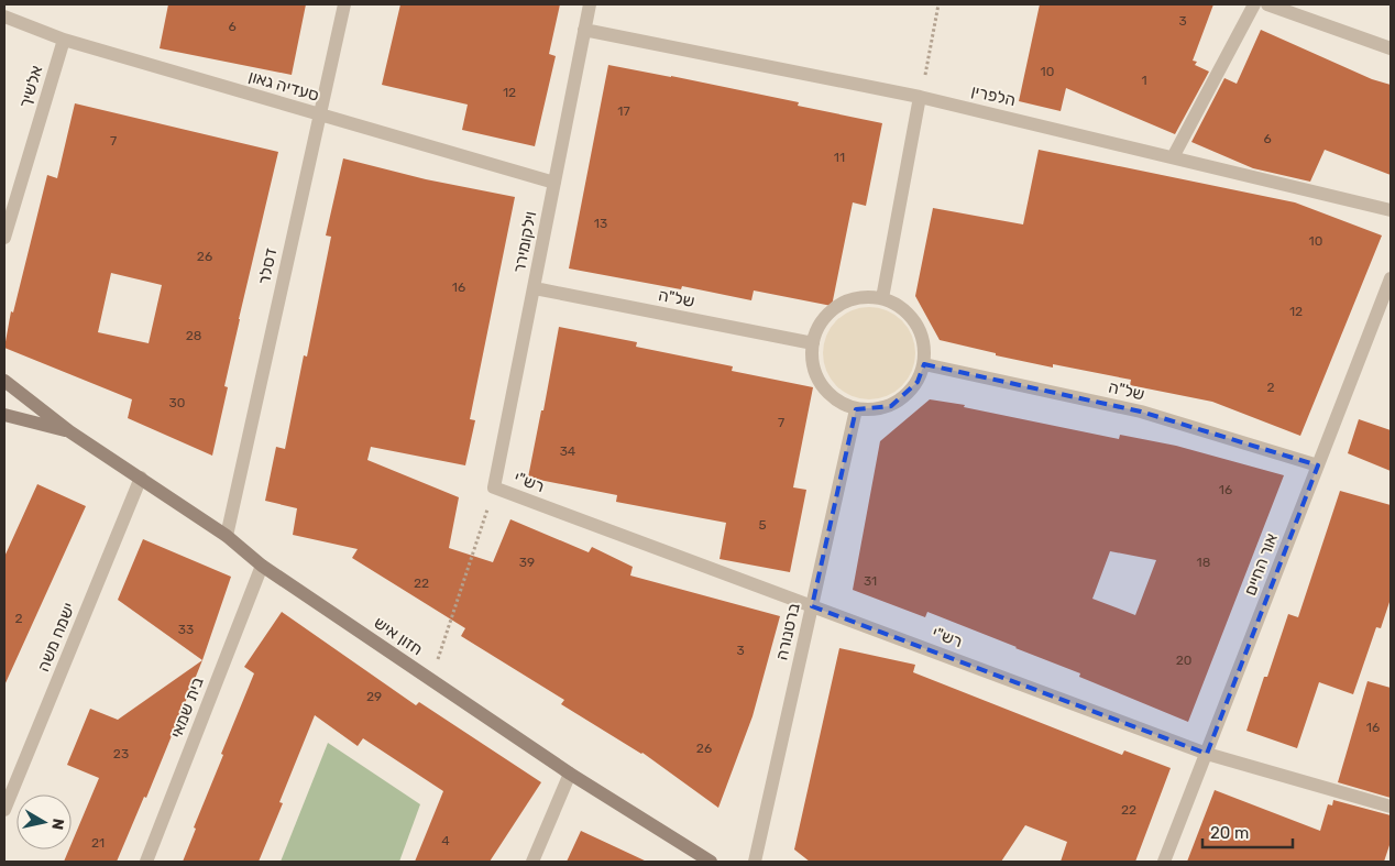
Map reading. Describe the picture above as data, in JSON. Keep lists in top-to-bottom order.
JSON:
{
  "streets": {
    "street": [
      "סעדיה גאון",
      "אלשיך",
      "הלפרין",
      "וילקומירר",
      "דסלר",
      "של\"ה",
      "רש\"י",
      "אור החיים",
      "ברטנורה",
      "חזון איש",
      "ישמח משה",
      "בית שמאי"
    ]
  },
  "crossings": [
    ["סעדיה גאון", "אלשיך"],
    ["סעדיה גאון", "וילקומירר"],
    ["סעדיה גאון", "דסלר"],
    ["הלפרין", "וילקומירר"],
    ["וילקומירר", "של\"ה"],
    ["וילקומירר", "רש\"י"],
    ["דסלר", "חזון איש"],
    ["של\"ה", "אור החיים"],
    ["של\"ה", "ברטנורה"],
    ["רש\"י", "אור החיים"],
    ["רש\"י", "ברטנורה"],
    ["חזון איש", "ישמח משה"],
    ["חזון איש", "בית שמאי"]
  ],
  "house_numbers": [
    "3",
    "6",
    "10",
    "1",
    "12",
    "17",
    "6",
    "7",
    "11",
    "13",
    "10",
    "26",
    "16",
    "12",
    "28",
    "2",
    "30",
    "7",
    "34",
    "16",
    "5",
    "39",
    "18",
    "31",
    "22",
    "2",
    "33",
    "3",
    "20",
    "29",
    "16",
    "26",
    "23",
    "22",
    "4",
    "21"
  ],
  "scale_bar": "20 m",
  "north": "right"
}
